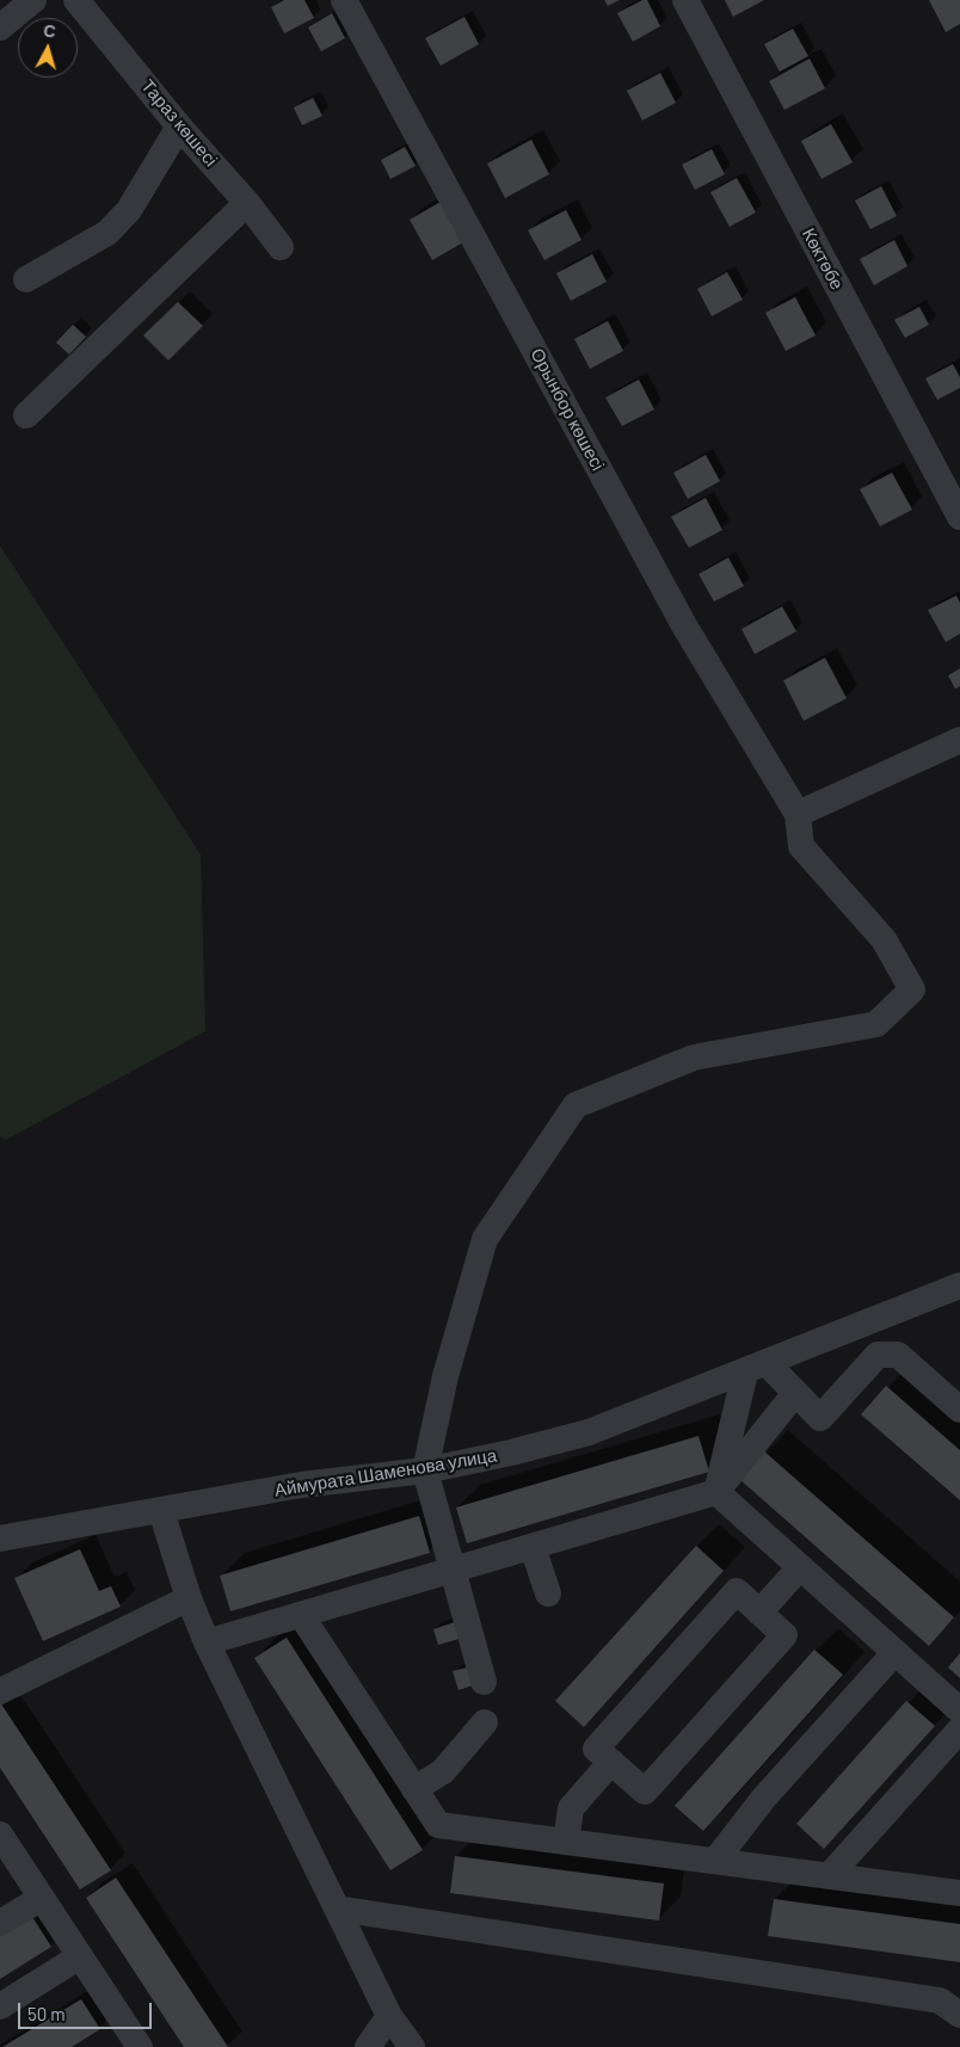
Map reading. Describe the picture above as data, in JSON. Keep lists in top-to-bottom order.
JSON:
{
  "streets": {
    "street": [
      "Тараз көшесі",
      "Көктөбе",
      "Орынбор көшесі",
      "Аймурата Шаменова улица"
    ]
  },
  "scale_bar": "50 m",
  "north": "top"
}
